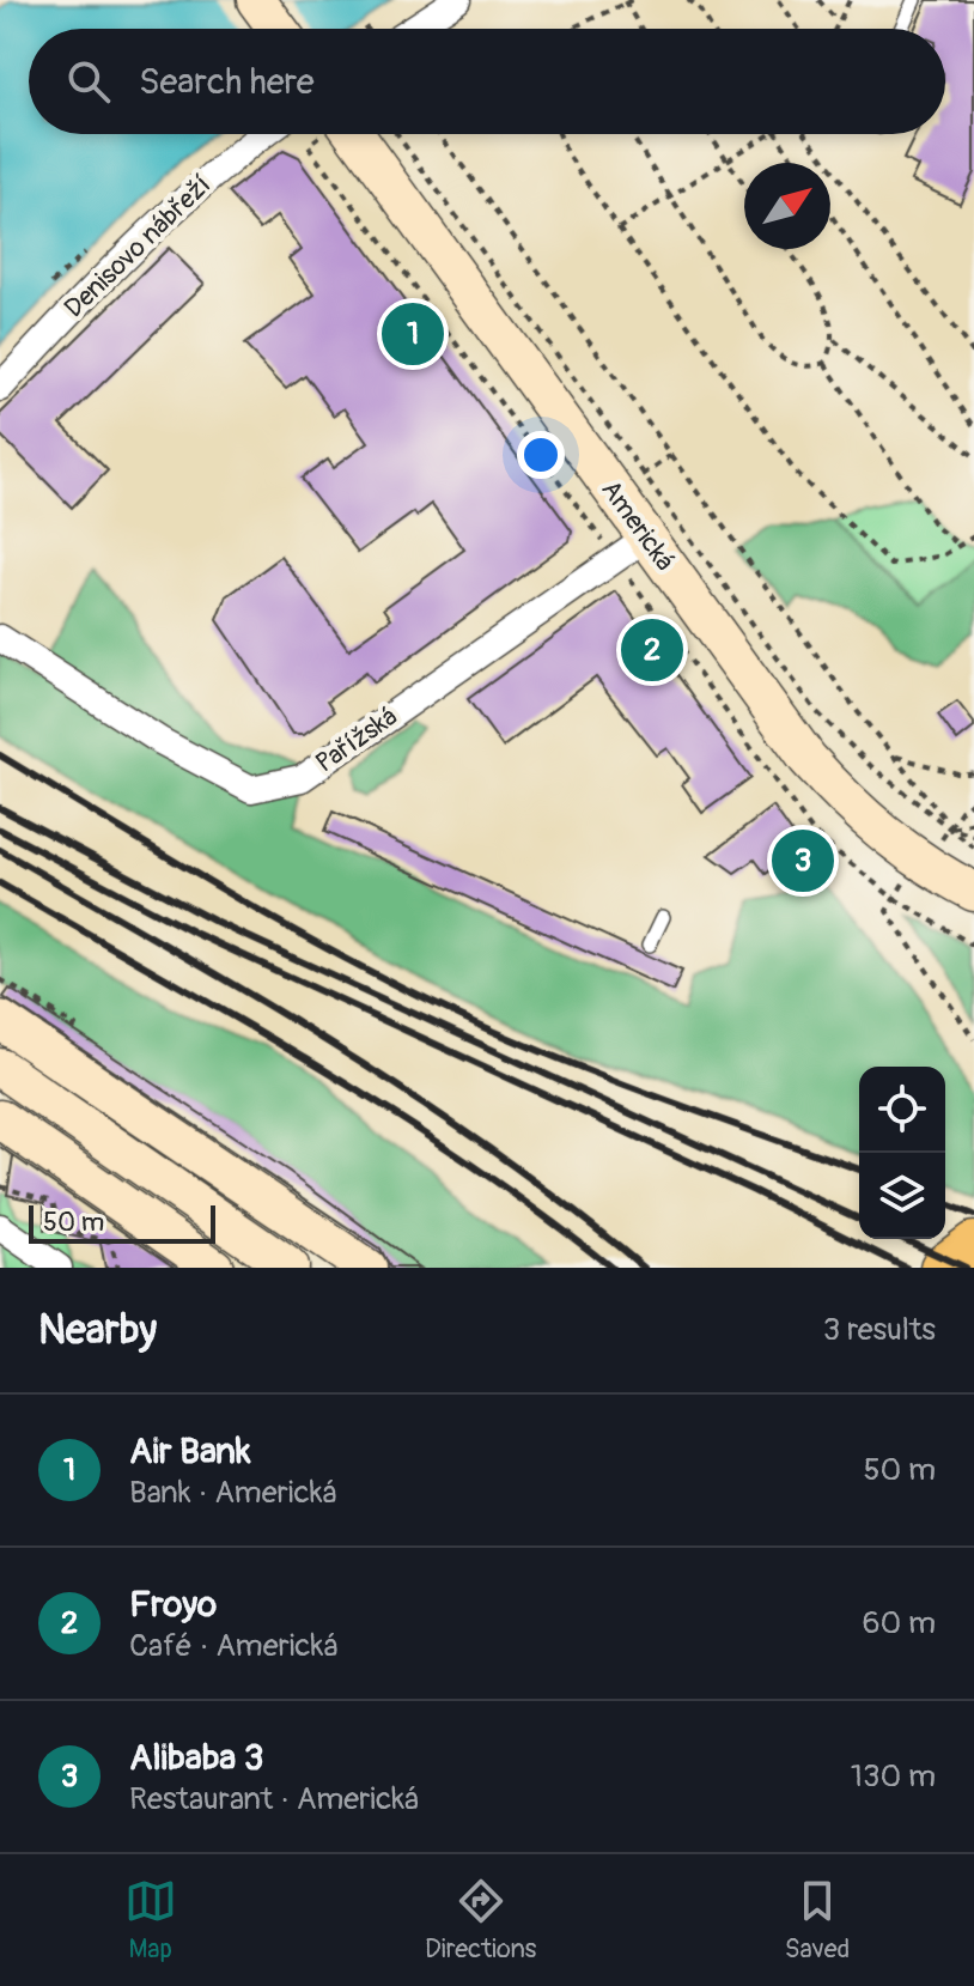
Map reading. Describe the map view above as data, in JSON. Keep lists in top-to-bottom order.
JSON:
{
  "streets": {
    "street": ["Denisovo nábřeží", "Americká", "Pařížská"]
  },
  "crossings": [
    ["Americká", "Pařížská"]
  ],
  "scale_bar": "50 m",
  "north": "top right",
  "page": {
    "search": "Search here",
    "pins": ["1", "2", "3"],
    "scale": "50 m",
    "heading": ["Nearby", "3 results"],
    "list": [
      {
        "mark": "1",
        "name": "Air Bank",
        "note": "Bank · Americká",
        "value": "50 m"
      },
      {
        "mark": "2",
        "name": "Froyo",
        "note": "Café · Americká",
        "value": "60 m"
      },
      {
        "mark": "3",
        "name": "Alibaba 3",
        "note": "Restaurant · Americká",
        "value": "130 m"
      }
    ],
    "nav": ["Map", "Directions", "Saved"]
  }
}
